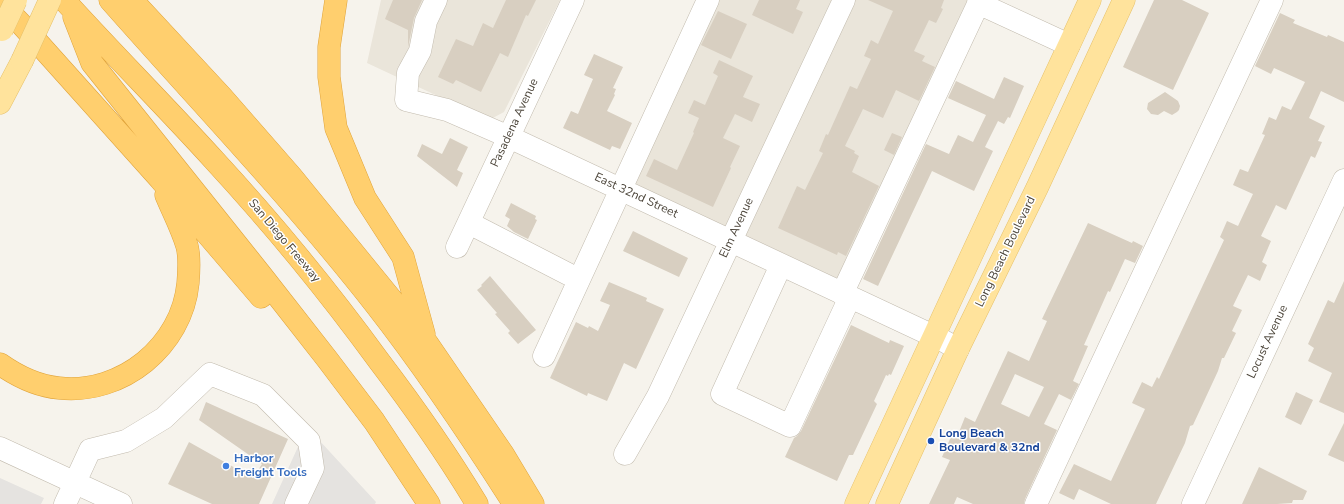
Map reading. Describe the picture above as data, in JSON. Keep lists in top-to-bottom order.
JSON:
{
  "streets": {
    "highway": ["San Diego Freeway"],
    "main road": ["Long Beach Boulevard"],
    "street": [
      "Pasadena Avenue",
      "East 32nd Street",
      "Elm Avenue",
      "Locust Avenue"
    ]
  },
  "crossings": [
    ["Pasadena Avenue", "East 32nd Street"],
    ["East 32nd Street", "Elm Avenue"],
    ["East 32nd Street", "Long Beach Boulevard"]
  ],
  "places": ["Long Beach Boulevard & 32nd", "Harbor Freight Tools"]
}
